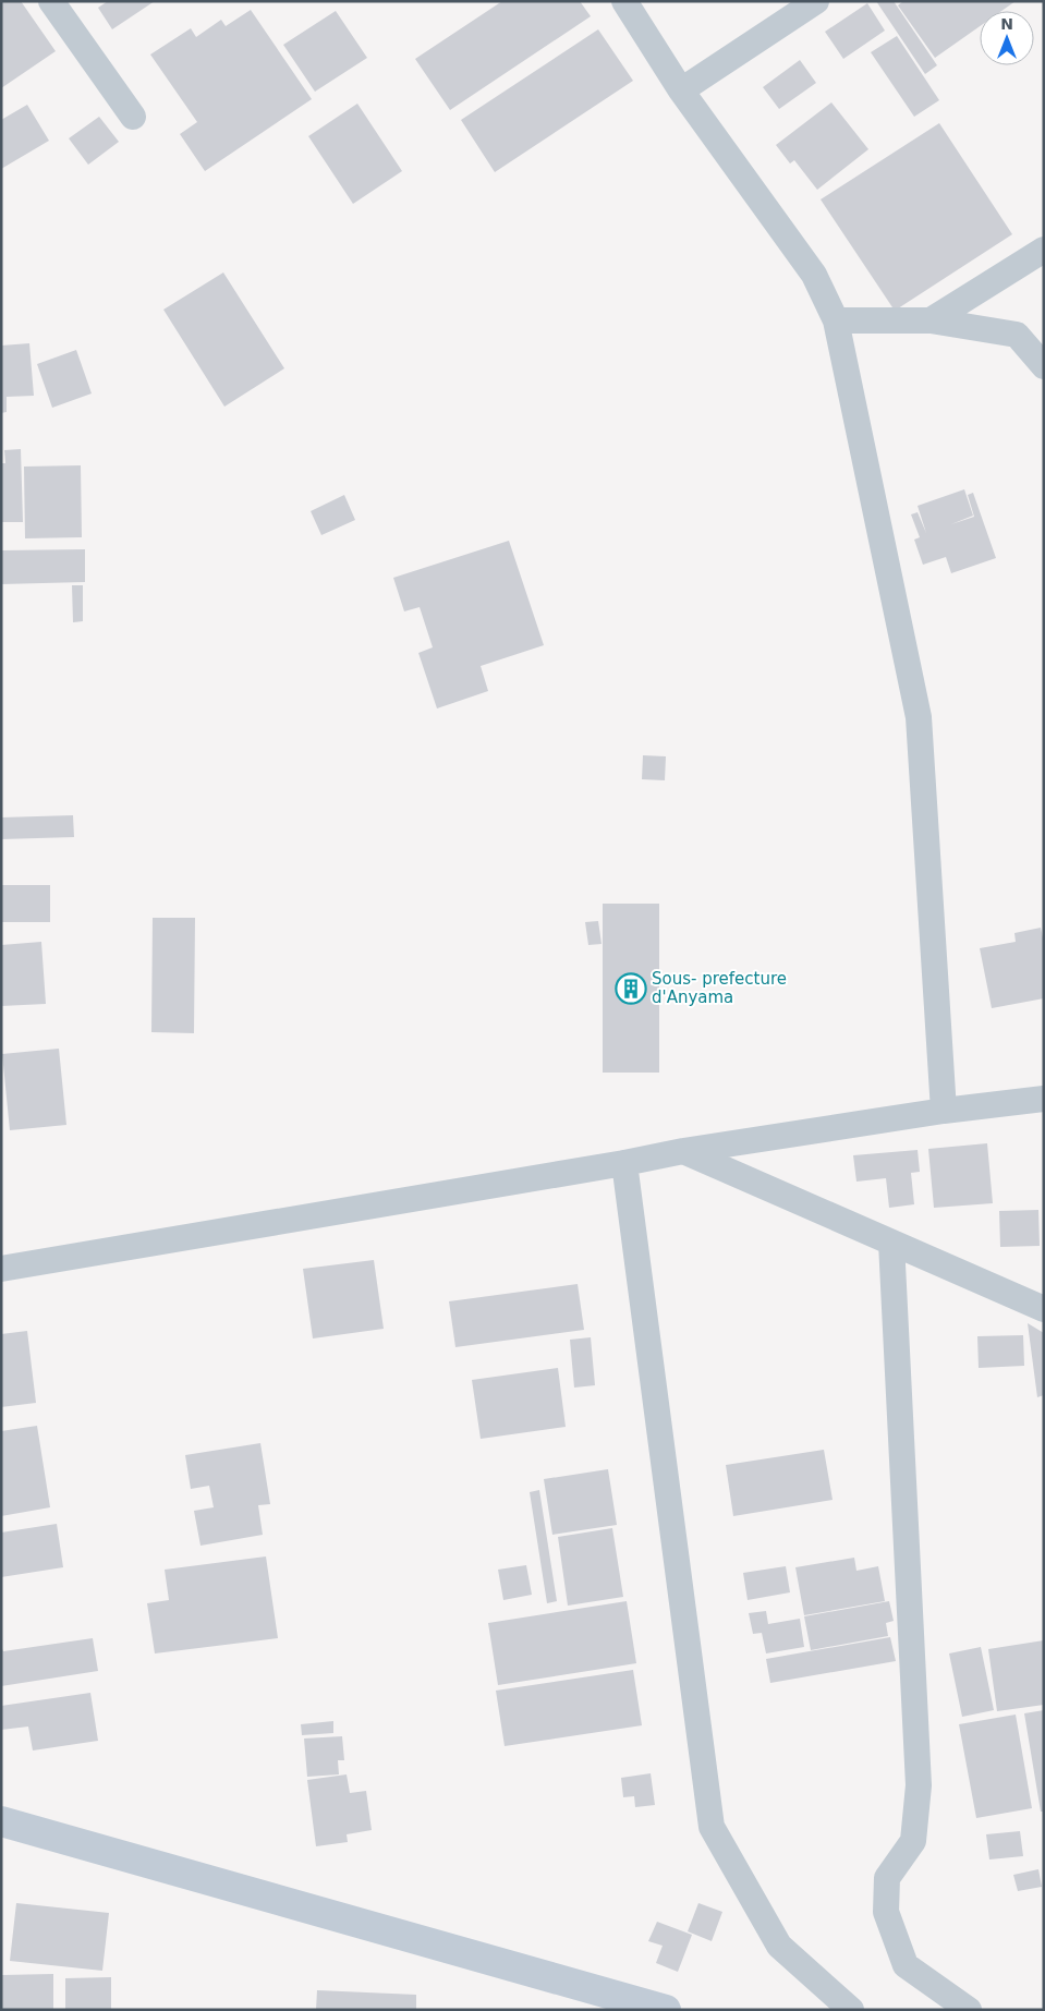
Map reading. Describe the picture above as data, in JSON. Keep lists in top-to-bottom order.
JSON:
{
  "places": {
    "building": ["Sous- prefecture d'Anyama"]
  },
  "north": "top"
}
